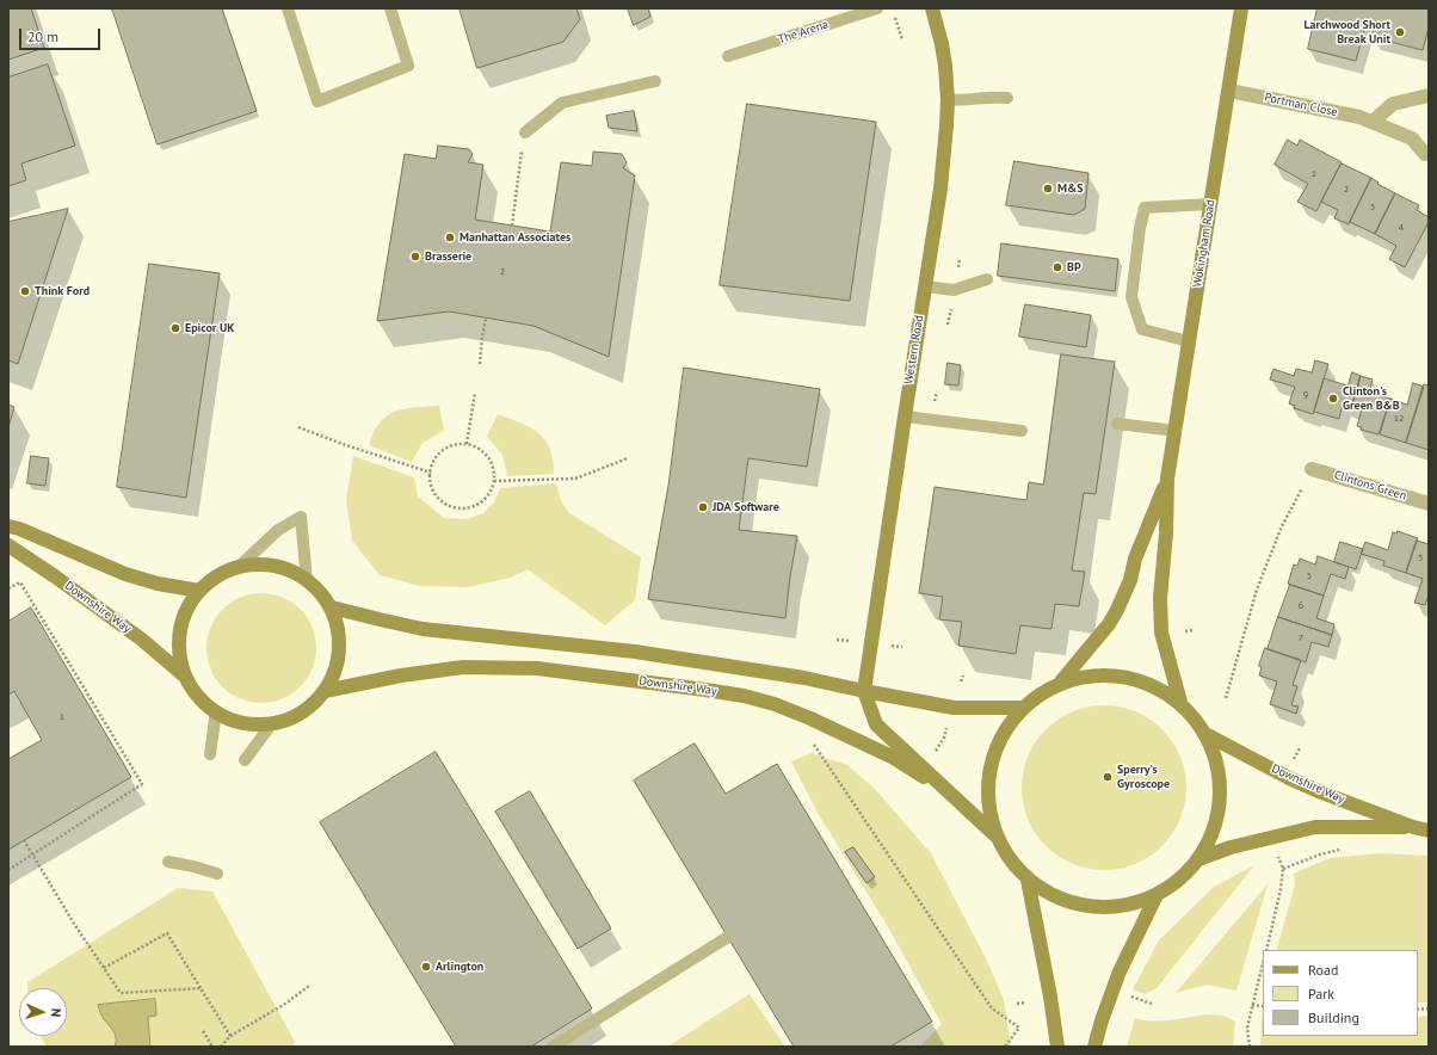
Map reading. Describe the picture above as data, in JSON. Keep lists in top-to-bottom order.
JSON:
{
  "streets": {
    "street": [
      "Portman Close",
      "Wokingham Road",
      "Western Road",
      "Clintons Green",
      "Downshire Way"
    ],
    "lane": ["The Arena"]
  },
  "crossings": [
    ["Portman Close", "Wokingham Road"]
  ],
  "places": [
    "Larchwood Short Break Unit",
    "M&S",
    "Manhattan Associates",
    "Brasserie",
    "BP",
    "Think Ford",
    "Epicor UK",
    "Clinton's Green B&B",
    "JDA Software",
    "Sperry's Gyroscope",
    "Arlington"
  ],
  "house_numbers": [
    "1",
    "2",
    "3",
    "4",
    "2",
    "9",
    "12",
    "3",
    "5",
    "6",
    "7",
    "1"
  ],
  "legend": ["Road", "Park", "Building"],
  "scale_bar": "20 m",
  "north": "right"
}
